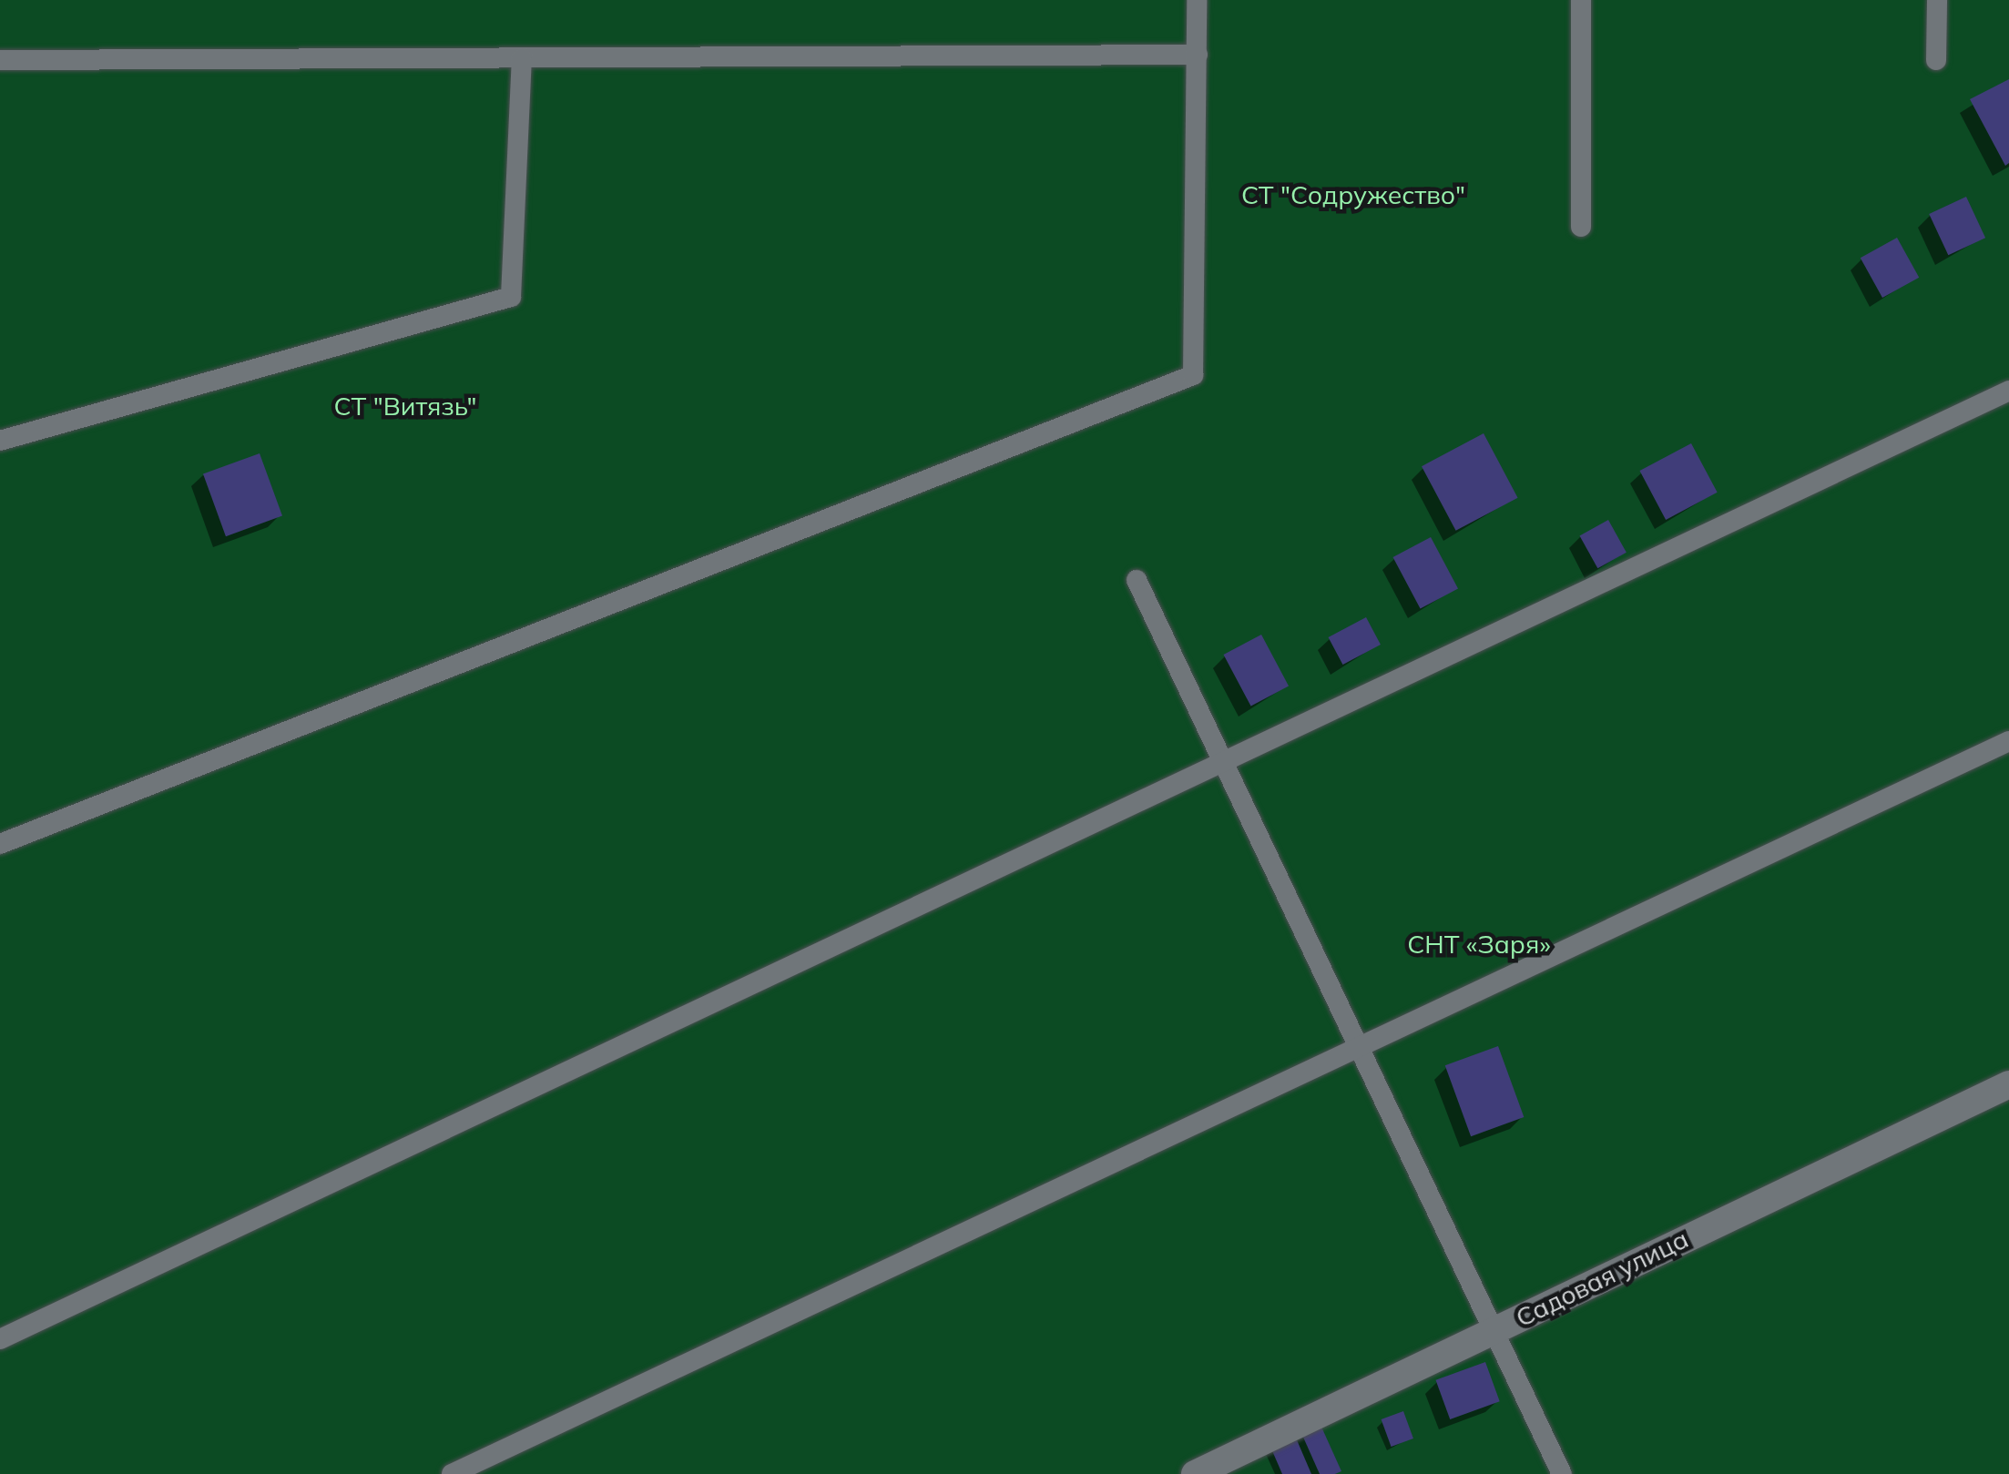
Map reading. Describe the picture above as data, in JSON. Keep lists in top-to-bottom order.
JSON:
{
  "streets": {
    "street": ["Садовая улица"]
  },
  "parks": ["СТ \"Содружество\"", "СТ \"Витязь\"", "СНТ «Заря»"]
}
